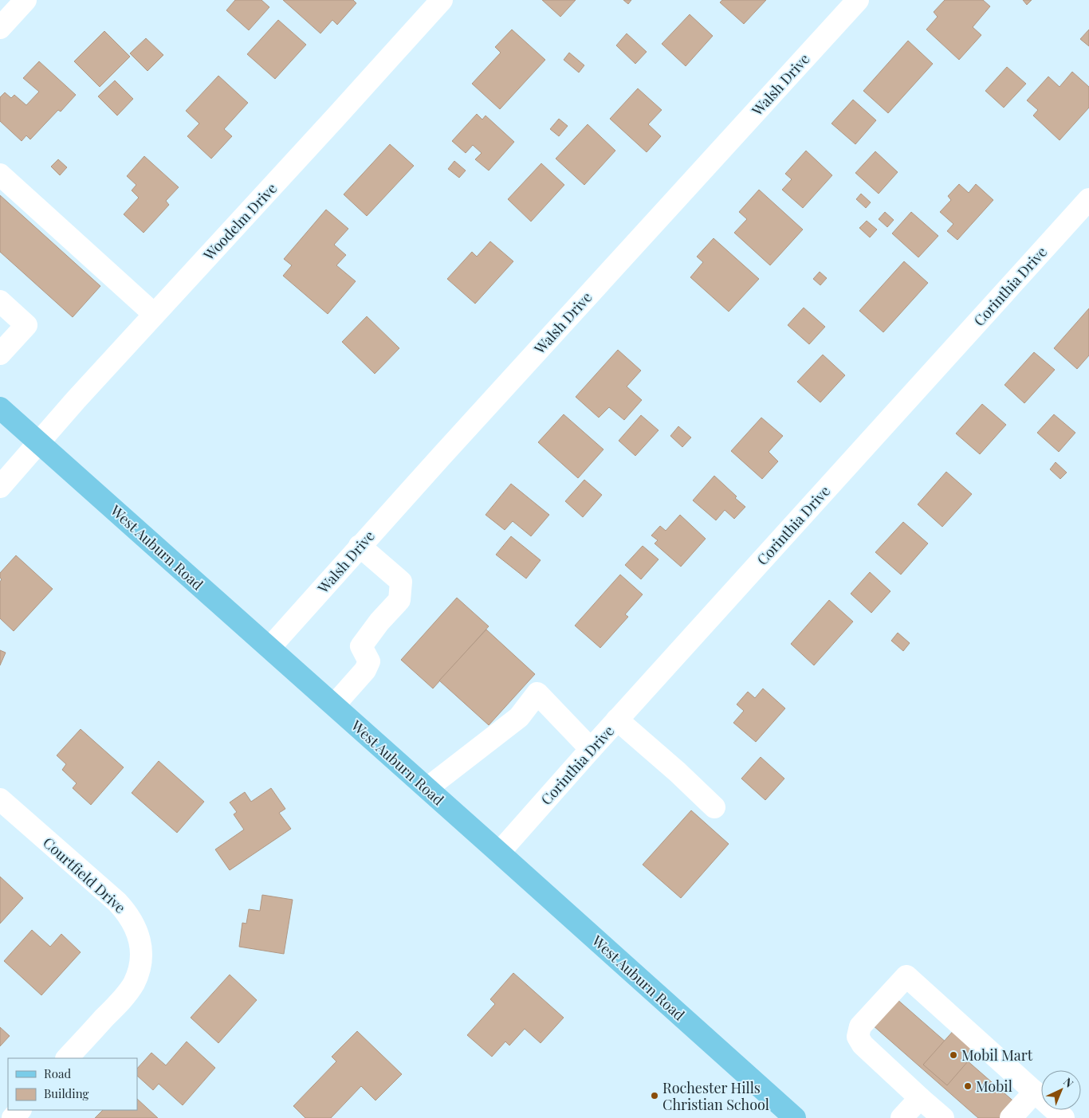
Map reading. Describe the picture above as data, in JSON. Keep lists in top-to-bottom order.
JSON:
{
  "streets": {
    "main road": ["West Auburn Road"],
    "street": [
      "Walsh Drive",
      "Woodelm Drive",
      "Corinthia Drive",
      "Courtfield Drive"
    ]
  },
  "crossings": [
    ["Walsh Drive", "West Auburn Road"],
    ["Woodelm Drive", "West Auburn Road"],
    ["Corinthia Drive", "West Auburn Road"]
  ],
  "places": ["Mobil Mart", "Mobil", "Rochester Hills Christian School"],
  "legend": ["Road", "Building"],
  "north": "top right"
}
